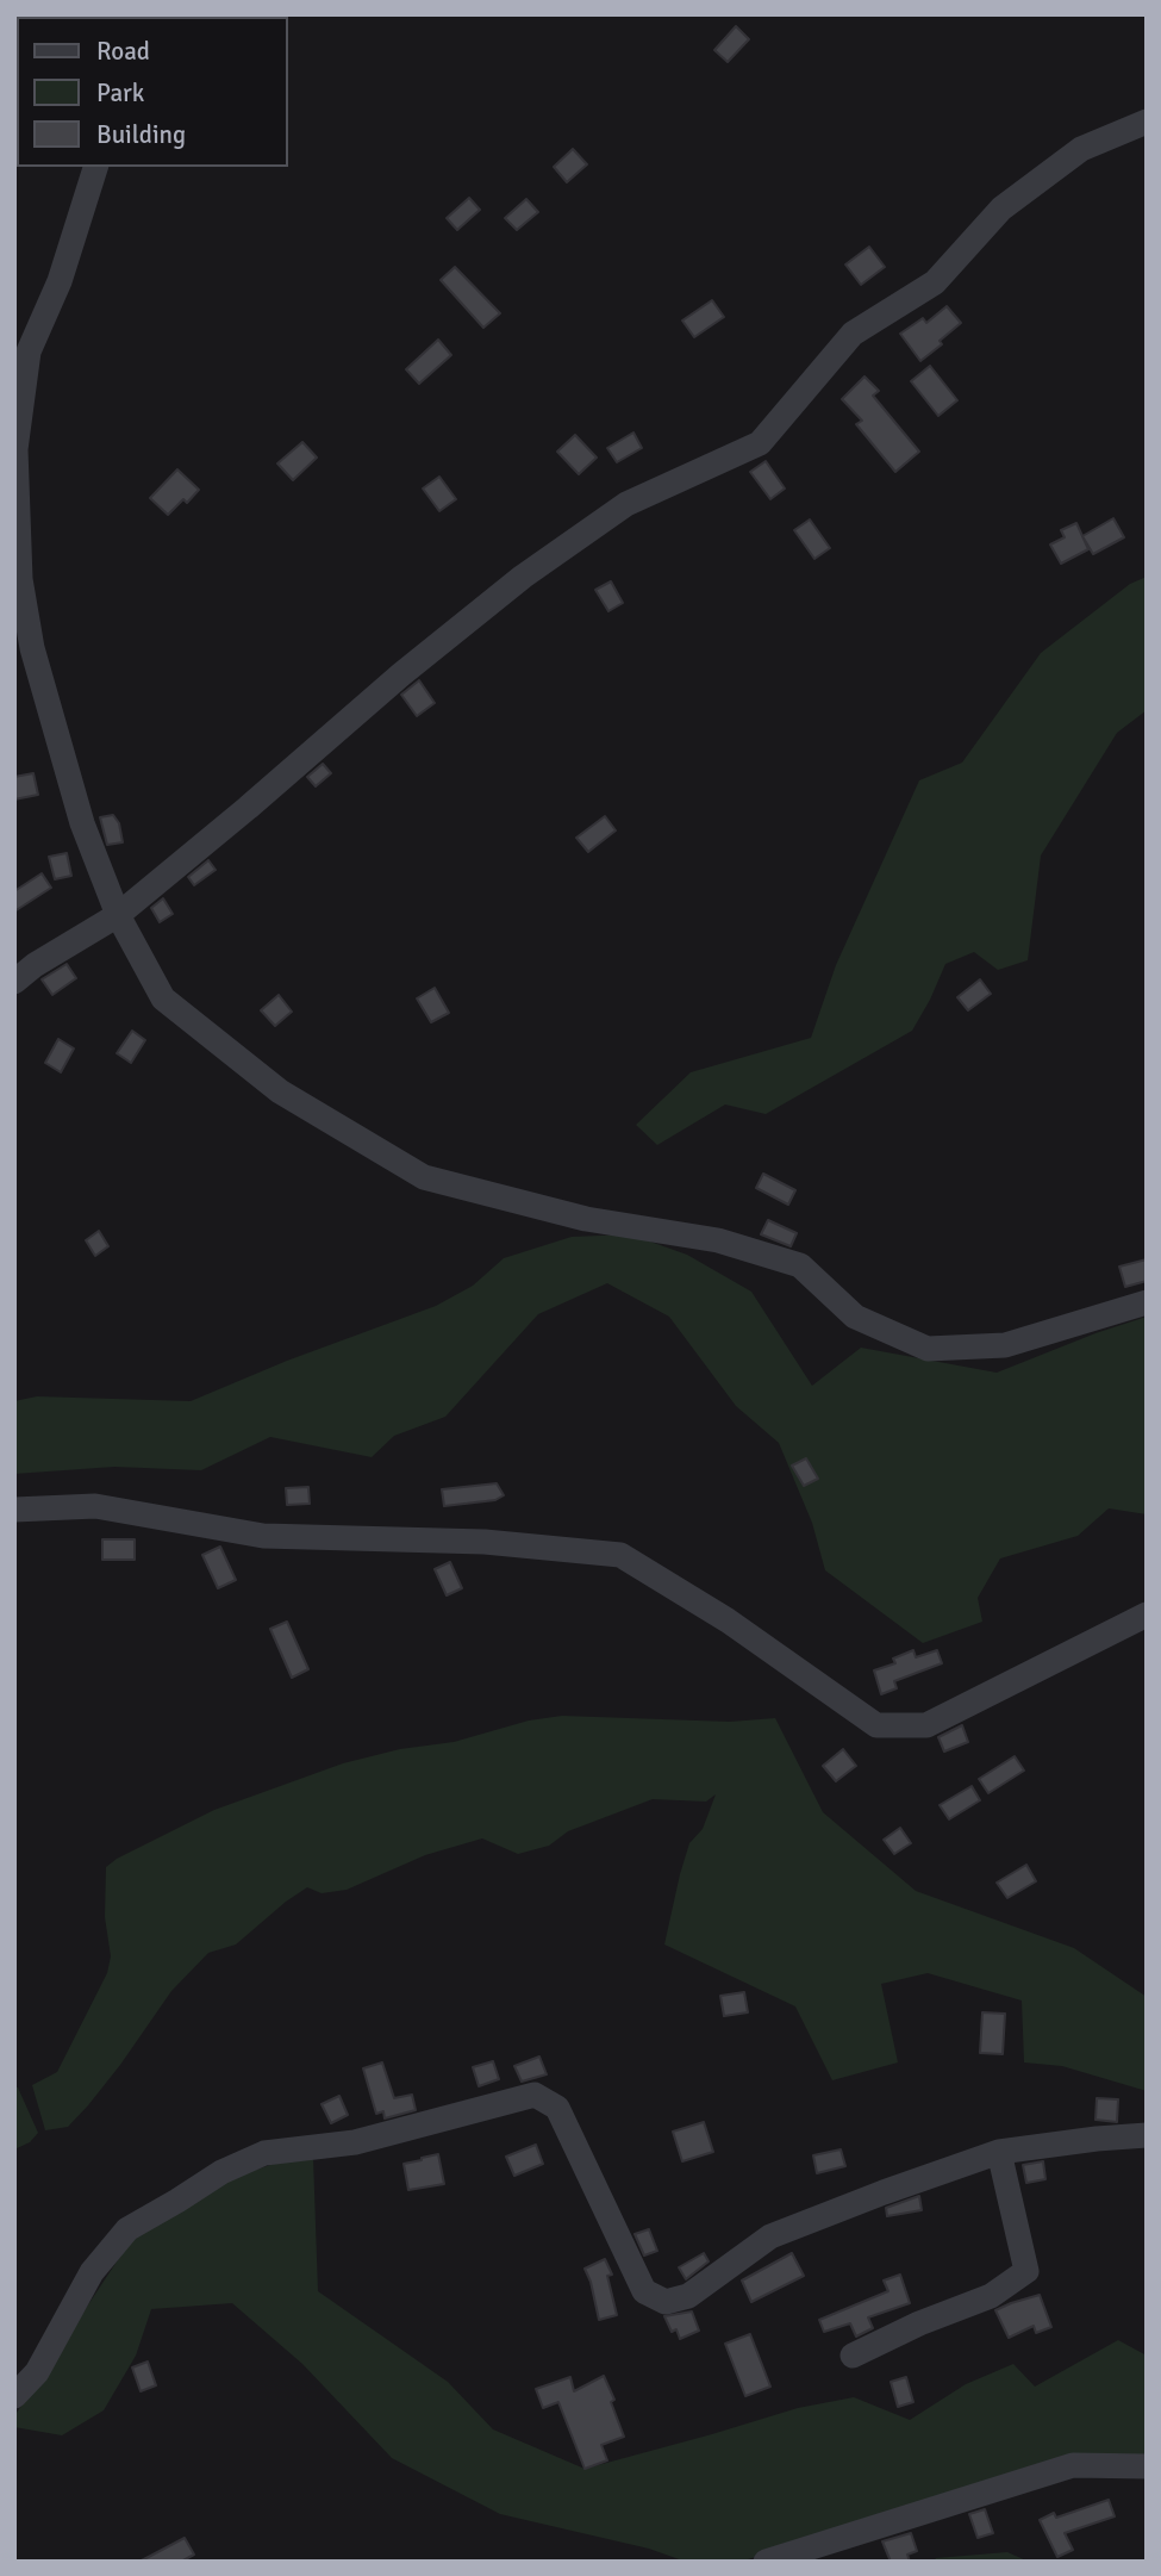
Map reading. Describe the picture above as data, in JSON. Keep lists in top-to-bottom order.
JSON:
{
  "legend": ["Road", "Park", "Building"]
}
